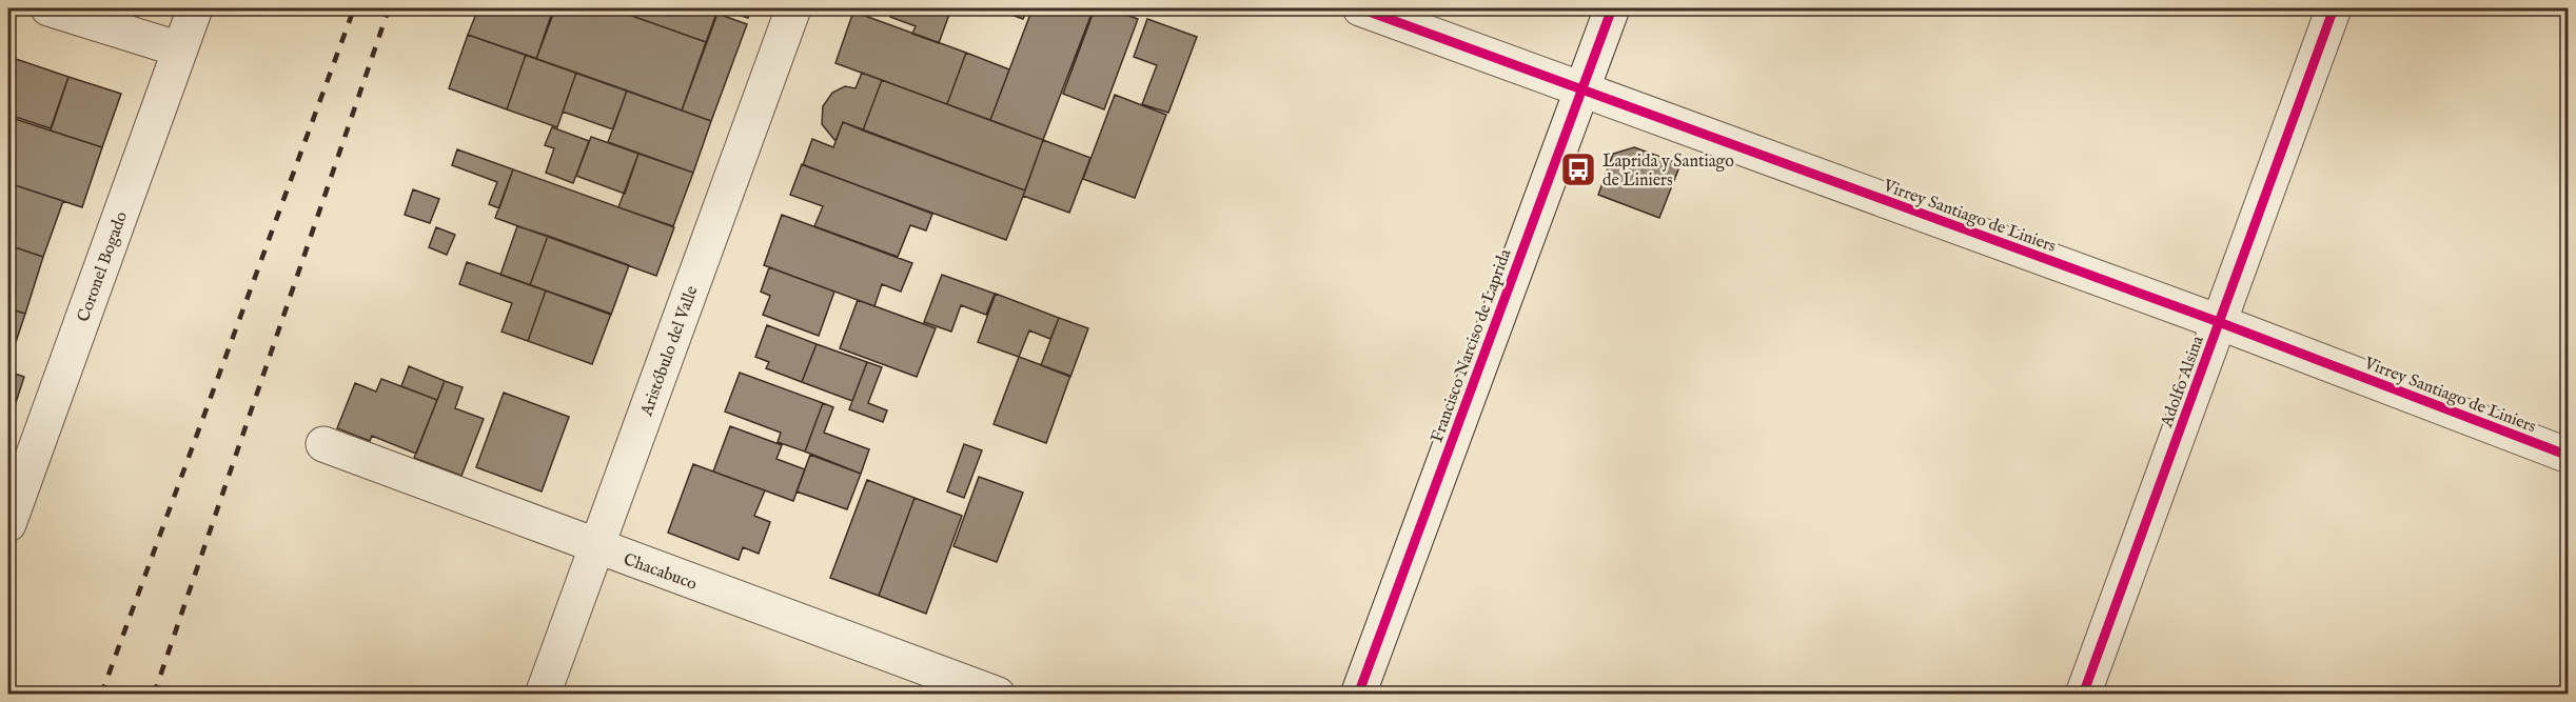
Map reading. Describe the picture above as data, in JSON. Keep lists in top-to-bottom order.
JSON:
{
  "streets": {
    "street": [
      "Virrey Santiago de Liniers",
      "Coronel Bogado",
      "Francisco Narciso de Laprida",
      "Aristóbulo del Valle",
      "Adolfo Alsina",
      "Chacabuco"
    ]
  },
  "crossings": [
    ["Virrey Santiago de Liniers", "Francisco Narciso de Laprida"],
    ["Virrey Santiago de Liniers", "Adolfo Alsina"],
    ["Aristóbulo del Valle", "Chacabuco"]
  ],
  "places": {
    "bus stop": ["Laprida y Santiago de Liniers"]
  }
}
